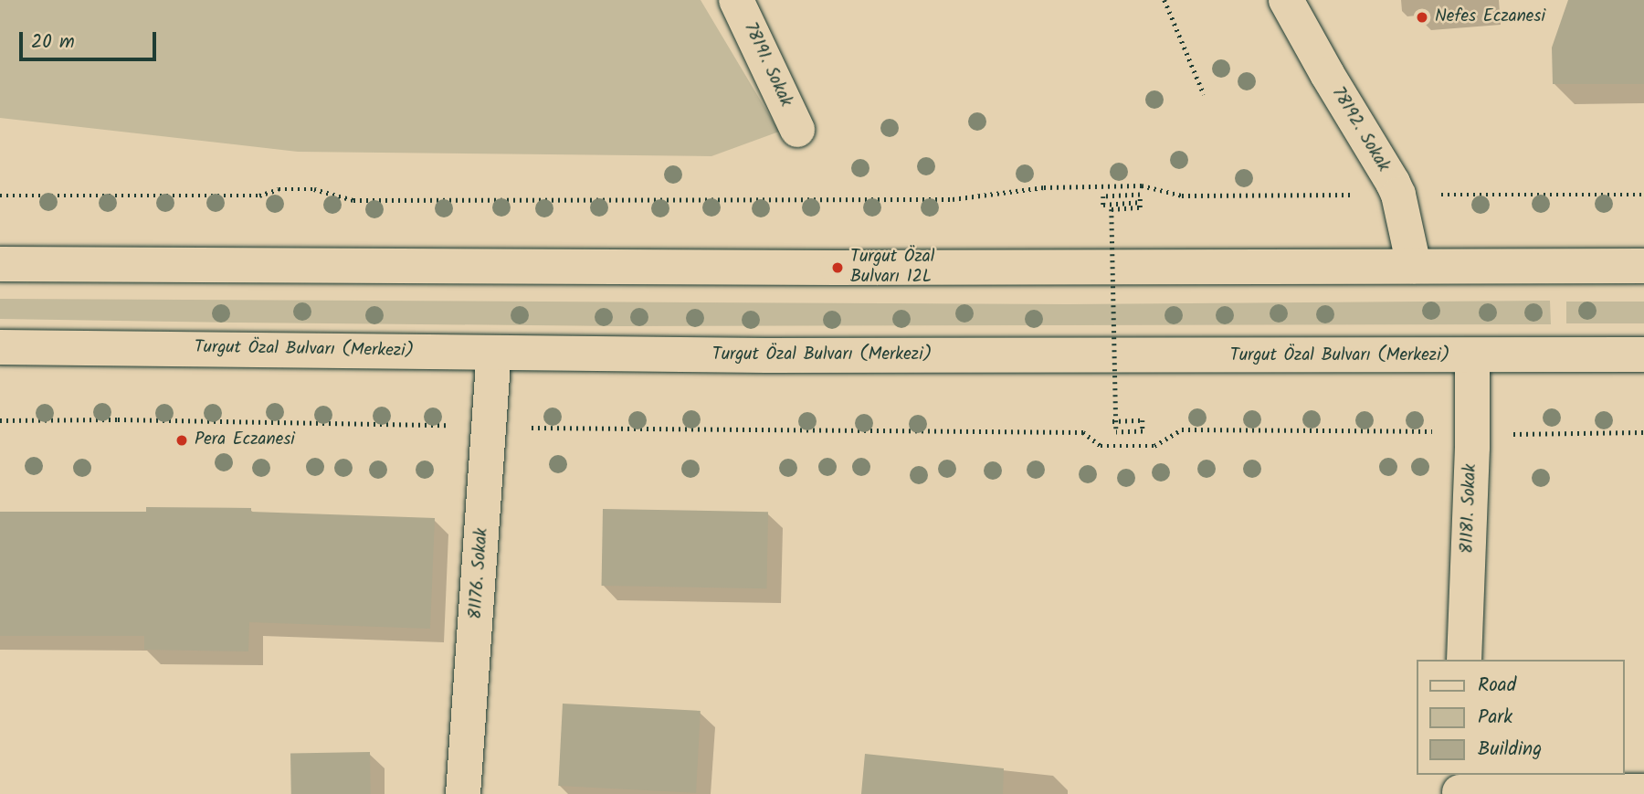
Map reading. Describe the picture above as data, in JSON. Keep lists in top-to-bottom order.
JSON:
{
  "streets": {
    "main road": [
      "78191. Sokak",
      "78192. Sokak",
      "Turgut Özal Bulvarı (Merkezi)",
      "81181. Sokak",
      "81176. Sokak"
    ]
  },
  "crossings": [
    ["Turgut Özal Bulvarı (Merkezi)", "81181. Sokak"],
    ["Turgut Özal Bulvarı (Merkezi)", "81176. Sokak"]
  ],
  "places": ["Nefes Eczanesi", "Turgut Özal Bulvarı 12L", "Pera Eczanesi"],
  "legend": ["Road", "Park", "Building"],
  "scale_bar": "20 m"
}
